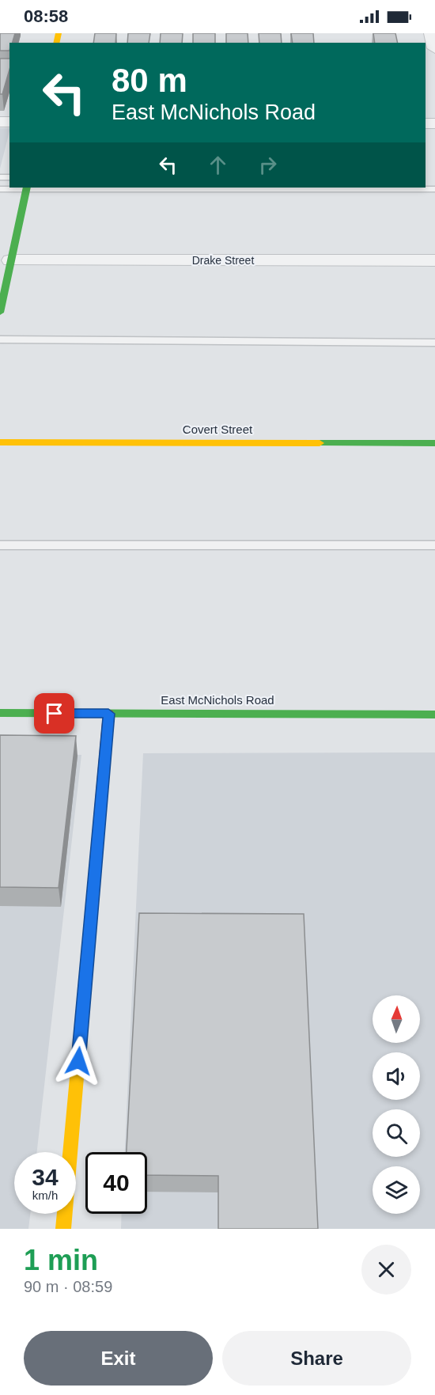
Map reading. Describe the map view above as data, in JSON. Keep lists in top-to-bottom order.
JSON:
{
  "streets": {
    "street": ["Drake Street", "Covert Street", "East McNichols Road"]
  },
  "north": "top",
  "page": {
    "status": "08:58",
    "turn": ["80 m", "East McNichols Road"],
    "speed": "34 km/h",
    "limit": "40",
    "heading": ["1 min", "90 m · 08:59"],
    "buttons": ["Exit", "Share"]
  }
}
